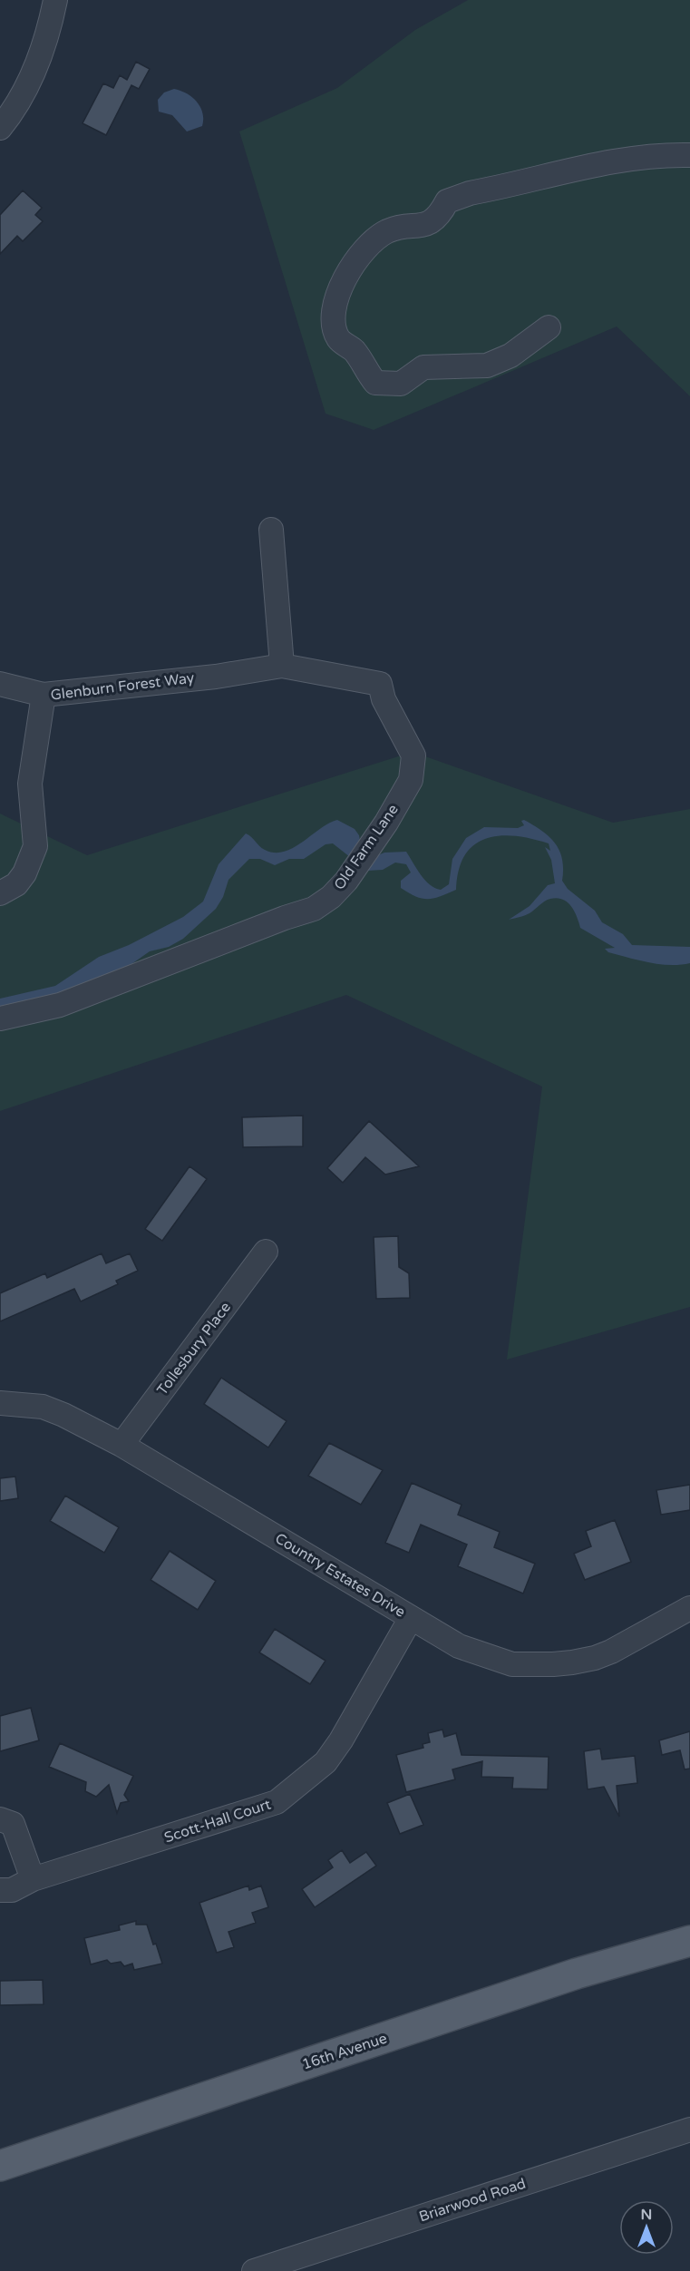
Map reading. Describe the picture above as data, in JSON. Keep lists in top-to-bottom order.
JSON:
{
  "streets": {
    "main road": ["16th Avenue"],
    "street": [
      "Glenburn Forest Way",
      "Old Farm Lane",
      "Tollesbury Place",
      "Country Estates Drive",
      "Scott-Hall Court",
      "Briarwood Road"
    ]
  },
  "crossings": [
    ["Glenburn Forest Way", "Old Farm Lane"],
    ["Tollesbury Place", "Country Estates Drive"],
    ["Country Estates Drive", "Scott-Hall Court"]
  ],
  "north": "top"
}
